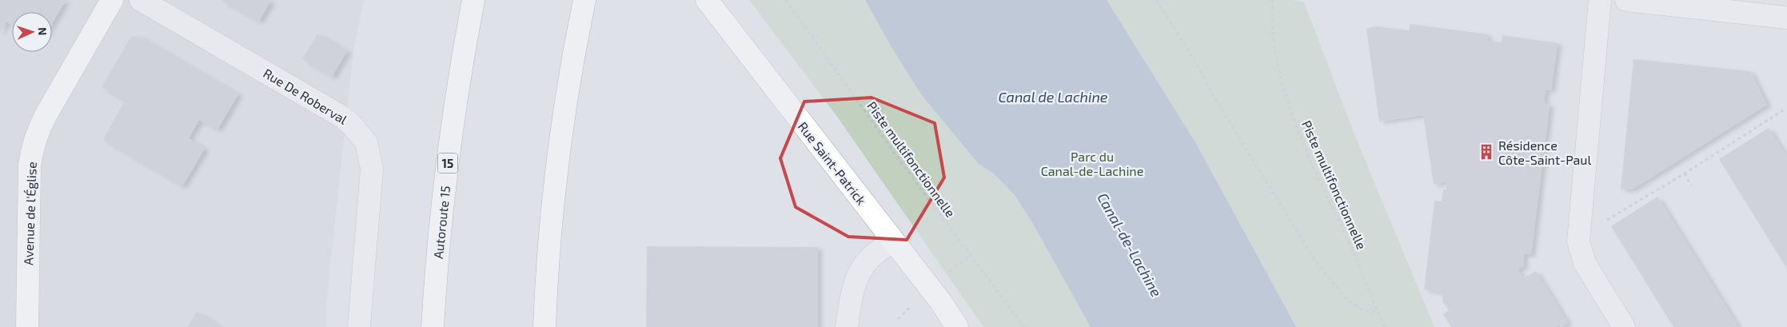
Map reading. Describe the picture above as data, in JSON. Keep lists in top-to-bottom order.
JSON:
{
  "streets": {
    "main road": [
      "15",
      "Rue Saint-Patrick",
      "Avenue de l'Église",
      "Autoroute 15"
    ],
    "street": ["Rue De Roberval"],
    "path": ["Piste multifonctionnelle"]
  },
  "water": ["Canal de Lachine", "Canal-de-Lachine"],
  "parks": ["Parc du Canal-de-Lachine"],
  "places": {
    "building": ["Résidence Côte-Saint-Paul"]
  },
  "north": "right"
}
